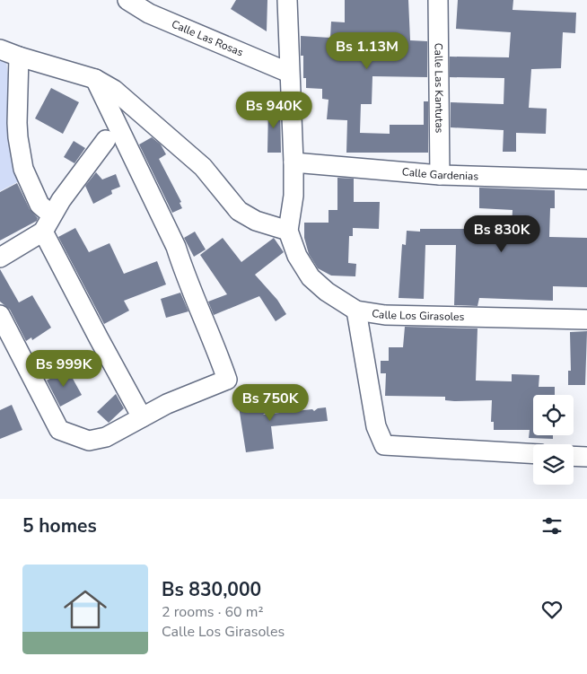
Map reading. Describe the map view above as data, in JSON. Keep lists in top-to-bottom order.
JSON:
{
  "streets": {
    "street": [
      "Calle Las Rosas",
      "Calle Las Kantutas",
      "Calle Gardenias",
      "Calle Los Girasoles"
    ]
  },
  "crossings": [
    ["Calle Las Kantutas", "Calle Gardenias"]
  ],
  "page": {
    "price": [
      "Bs 1.13M",
      "Bs 940K",
      "Bs 830K",
      "Bs 999K",
      "Bs 750K"
    ],
    "heading": "5 homes",
    "list": [
      {
        "name": "Bs 830,000",
        "note": "2 rooms · 60 m² · Calle Los Girasoles"
      }
    ]
  }
}
